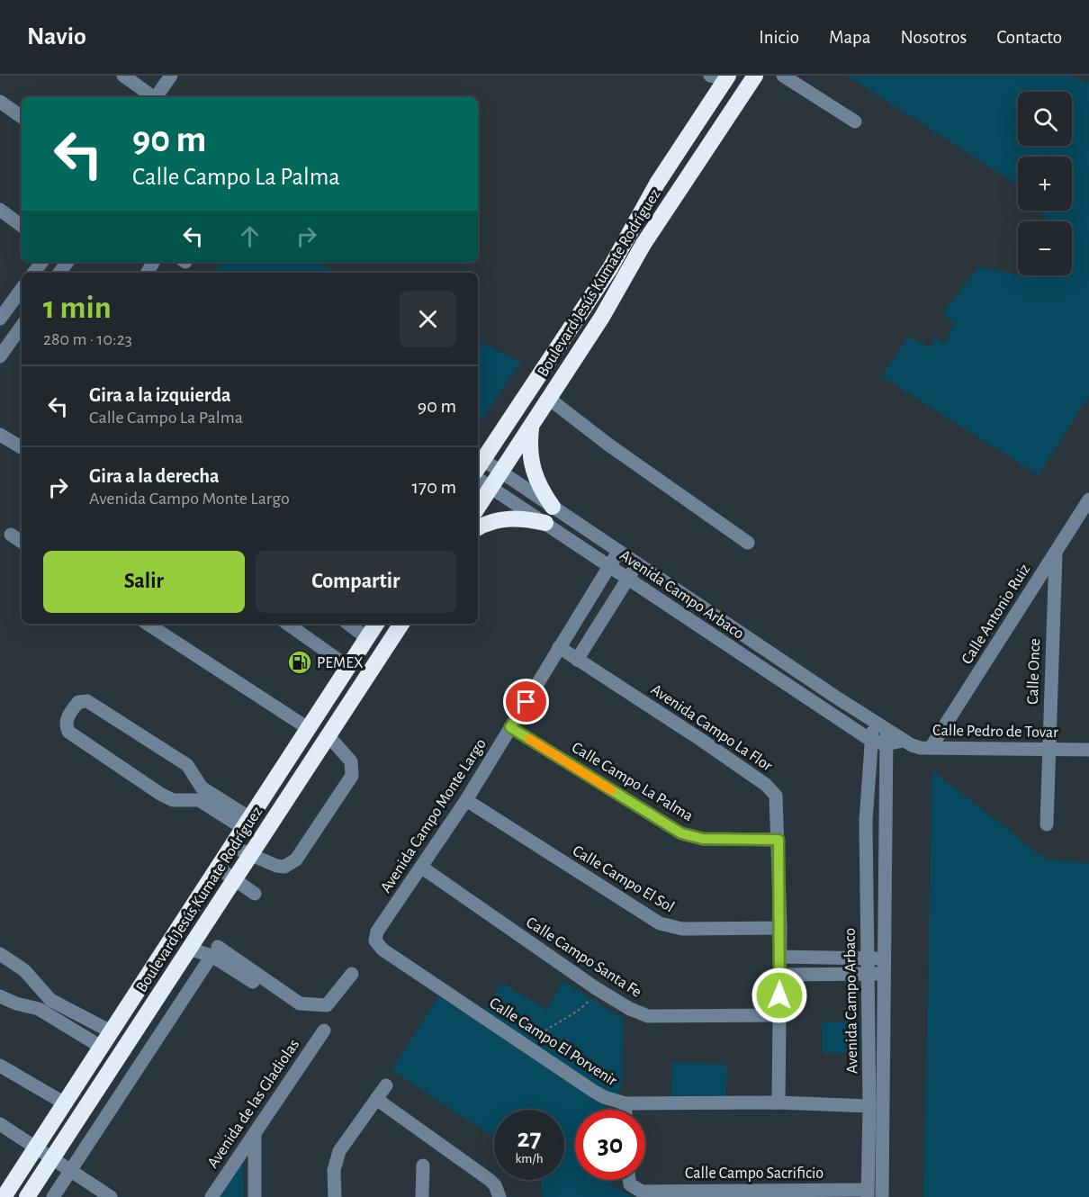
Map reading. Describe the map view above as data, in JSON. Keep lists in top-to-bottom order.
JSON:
{
  "streets": {
    "highway": ["Boulevard Jesús Kumate Rodríguez"],
    "street": [
      "Avenida Campo Arbaco",
      "Calle Antonio Ruiz",
      "Calle Once",
      "Avenida Campo La Flor",
      "Calle Pedro de Tovar",
      "Calle Campo La Palma",
      "Avenida Campo Monte Largo",
      "Calle Campo El Sol",
      "Calle Campo Santa Fe",
      "Calle Campo El Porvenir",
      "Avenida de las Gladiolas",
      "Calle Campo Sacrificio"
    ]
  },
  "crossings": [
    ["Boulevard Jesús Kumate Rodríguez", "Avenida Campo Arbaco"],
    ["Avenida Campo Arbaco", "Avenida Campo Monte Largo"],
    ["Avenida Campo Arbaco", "Calle Campo El Porvenir"],
    ["Avenida Campo Arbaco", "Calle Campo Sacrificio"],
    ["Calle Antonio Ruiz", "Calle Once"],
    ["Calle Antonio Ruiz", "Calle Pedro de Tovar"],
    ["Calle Once", "Calle Pedro de Tovar"],
    ["Avenida Campo La Flor", "Calle Campo La Palma"],
    ["Avenida Campo La Flor", "Avenida Campo Monte Largo"],
    ["Avenida Campo La Flor", "Calle Campo El Sol"],
    ["Avenida Campo La Flor", "Calle Campo Santa Fe"],
    ["Avenida Campo La Flor", "Calle Campo El Porvenir"],
    ["Calle Campo La Palma", "Avenida Campo Monte Largo"],
    ["Avenida Campo Monte Largo", "Calle Campo El Sol"],
    ["Avenida Campo Monte Largo", "Calle Campo Santa Fe"],
    ["Avenida Campo Monte Largo", "Calle Campo El Porvenir"]
  ],
  "places": {
    "fuel station": ["PEMEX"]
  },
  "page": {
    "header": "Navio",
    "nav": [
      "Inicio",
      "Mapa",
      "Nosotros",
      "Contacto"
    ],
    "map_buttons": ["+", "−"],
    "turn": ["90 m", "Calle Campo La Palma"],
    "heading": ["1 min", "280 m · 10:23"],
    "list": [
      {
        "name": "Gira a la izquierda",
        "note": "Calle Campo La Palma",
        "value": "90 m"
      },
      {
        "name": "Gira a la derecha",
        "note": "Avenida Campo Monte Largo",
        "value": "170 m"
      }
    ],
    "buttons": ["Salir", "Compartir"],
    "speed": "27 km/h",
    "limit": "30"
  }
}
